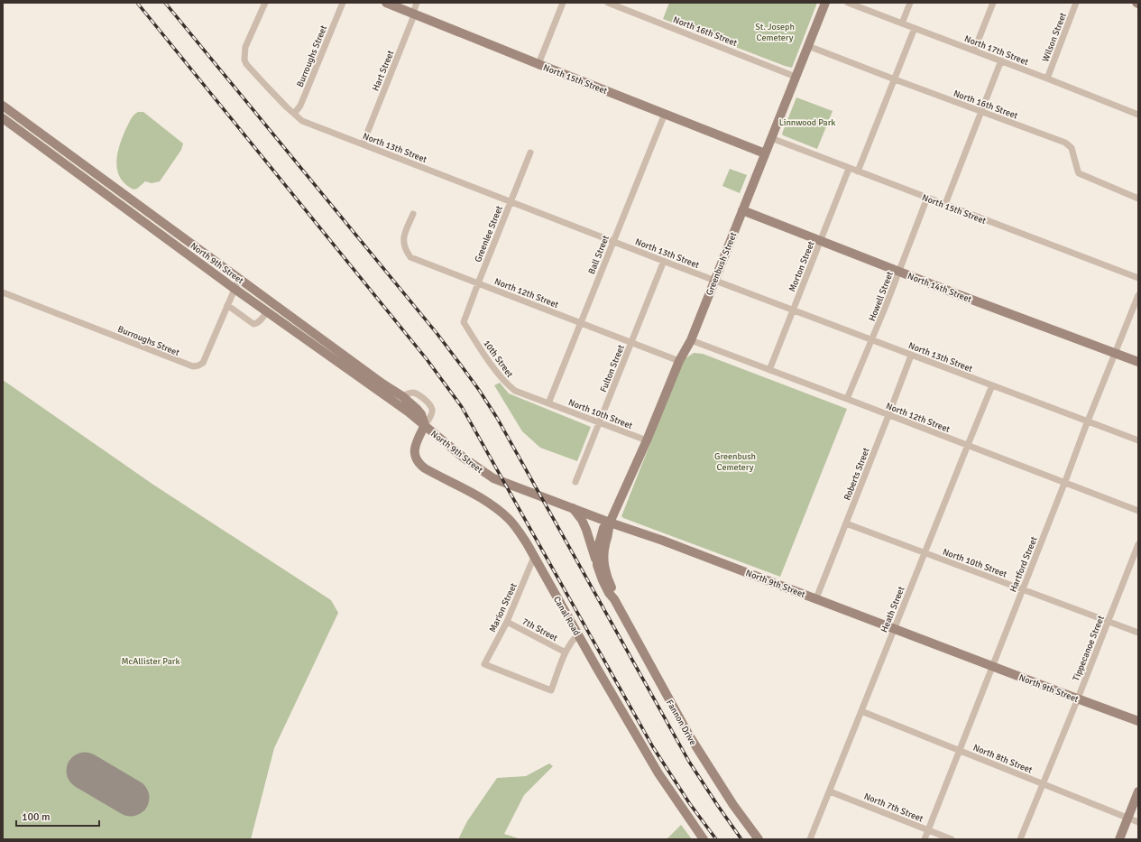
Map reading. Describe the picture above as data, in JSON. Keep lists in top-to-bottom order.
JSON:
{
  "streets": {
    "main road": [
      "North 15th Street",
      "North 9th Street",
      "Greenbush Street",
      "North 14th Street",
      "Canal Road",
      "Fannon Drive"
    ],
    "street": [
      "North 16th Street",
      "Wilson Street",
      "North 17th Street",
      "Burroughs Street",
      "Hart Street",
      "North 13th Street",
      "Greenlee Street",
      "Ball Street",
      "Morton Street",
      "North 12th Street",
      "Howell Street",
      "10th Street",
      "Fulton Street",
      "North 10th Street",
      "Roberts Street",
      "Hartford Street",
      "Marion Street",
      "Heath Street",
      "7th Street",
      "Tippecanoe Street",
      "North 8th Street",
      "North 7th Street"
    ]
  },
  "crossings": [
    ["North 16th Street", "Greenbush Street"],
    ["Wilson Street", "North 17th Street"],
    ["Burroughs Street", "North 13th Street"],
    ["Burroughs Street", "North 9th Street"],
    ["Hart Street", "North 15th Street"],
    ["Hart Street", "North 13th Street"],
    ["North 15th Street", "Ball Street"],
    ["North 15th Street", "Greenbush Street"],
    ["North 15th Street", "Morton Street"],
    ["North 15th Street", "Howell Street"],
    ["North 13th Street", "Greenlee Street"],
    ["North 13th Street", "Ball Street"],
    ["North 13th Street", "Greenbush Street"],
    ["North 13th Street", "Morton Street"],
    ["North 13th Street", "Howell Street"],
    ["North 13th Street", "Fulton Street"],
    ["North 13th Street", "Roberts Street"],
    ["North 13th Street", "Hartford Street"],
    ["North 13th Street", "Heath Street"],
    ["Greenlee Street", "North 12th Street"],
    ["Greenlee Street", "10th Street"],
    ["Ball Street", "North 12th Street"],
    ["Ball Street", "10th Street"],
    ["Ball Street", "North 10th Street"],
    ["North 9th Street", "Greenbush Street"],
    ["North 9th Street", "Roberts Street"],
    ["North 9th Street", "Hartford Street"],
    ["North 9th Street", "Heath Street"],
    ["North 9th Street", "Canal Road"],
    ["North 9th Street", "Tippecanoe Street"],
    ["North 9th Street", "Fannon Drive"],
    ["Greenbush Street", "North 14th Street"],
    ["Greenbush Street", "North 12th Street"],
    ["Greenbush Street", "North 10th Street"],
    ["Greenbush Street", "Fannon Drive"],
    ["Morton Street", "North 14th Street"],
    ["Morton Street", "North 12th Street"],
    ["North 14th Street", "Howell Street"],
    ["North 14th Street", "Hartford Street"],
    ["North 12th Street", "Howell Street"],
    ["North 12th Street", "Fulton Street"],
    ["North 12th Street", "Roberts Street"],
    ["North 12th Street", "Hartford Street"],
    ["North 12th Street", "Heath Street"],
    ["10th Street", "North 10th Street"],
    ["Fulton Street", "North 10th Street"],
    ["North 10th Street", "Roberts Street"],
    ["North 10th Street", "Hartford Street"],
    ["North 10th Street", "Heath Street"],
    ["North 10th Street", "Tippecanoe Street"],
    ["Hartford Street", "North 8th Street"],
    ["Hartford Street", "North 7th Street"],
    ["Marion Street", "Canal Road"],
    ["Marion Street", "7th Street"],
    ["Heath Street", "North 8th Street"],
    ["Heath Street", "North 7th Street"],
    ["Tippecanoe Street", "North 8th Street"]
  ],
  "parks": [
    "St. Joseph Cemetery",
    "Linnwood Park",
    "Greenbush Cemetery",
    "McAllister Park"
  ],
  "scale_bar": "100 m"
}
